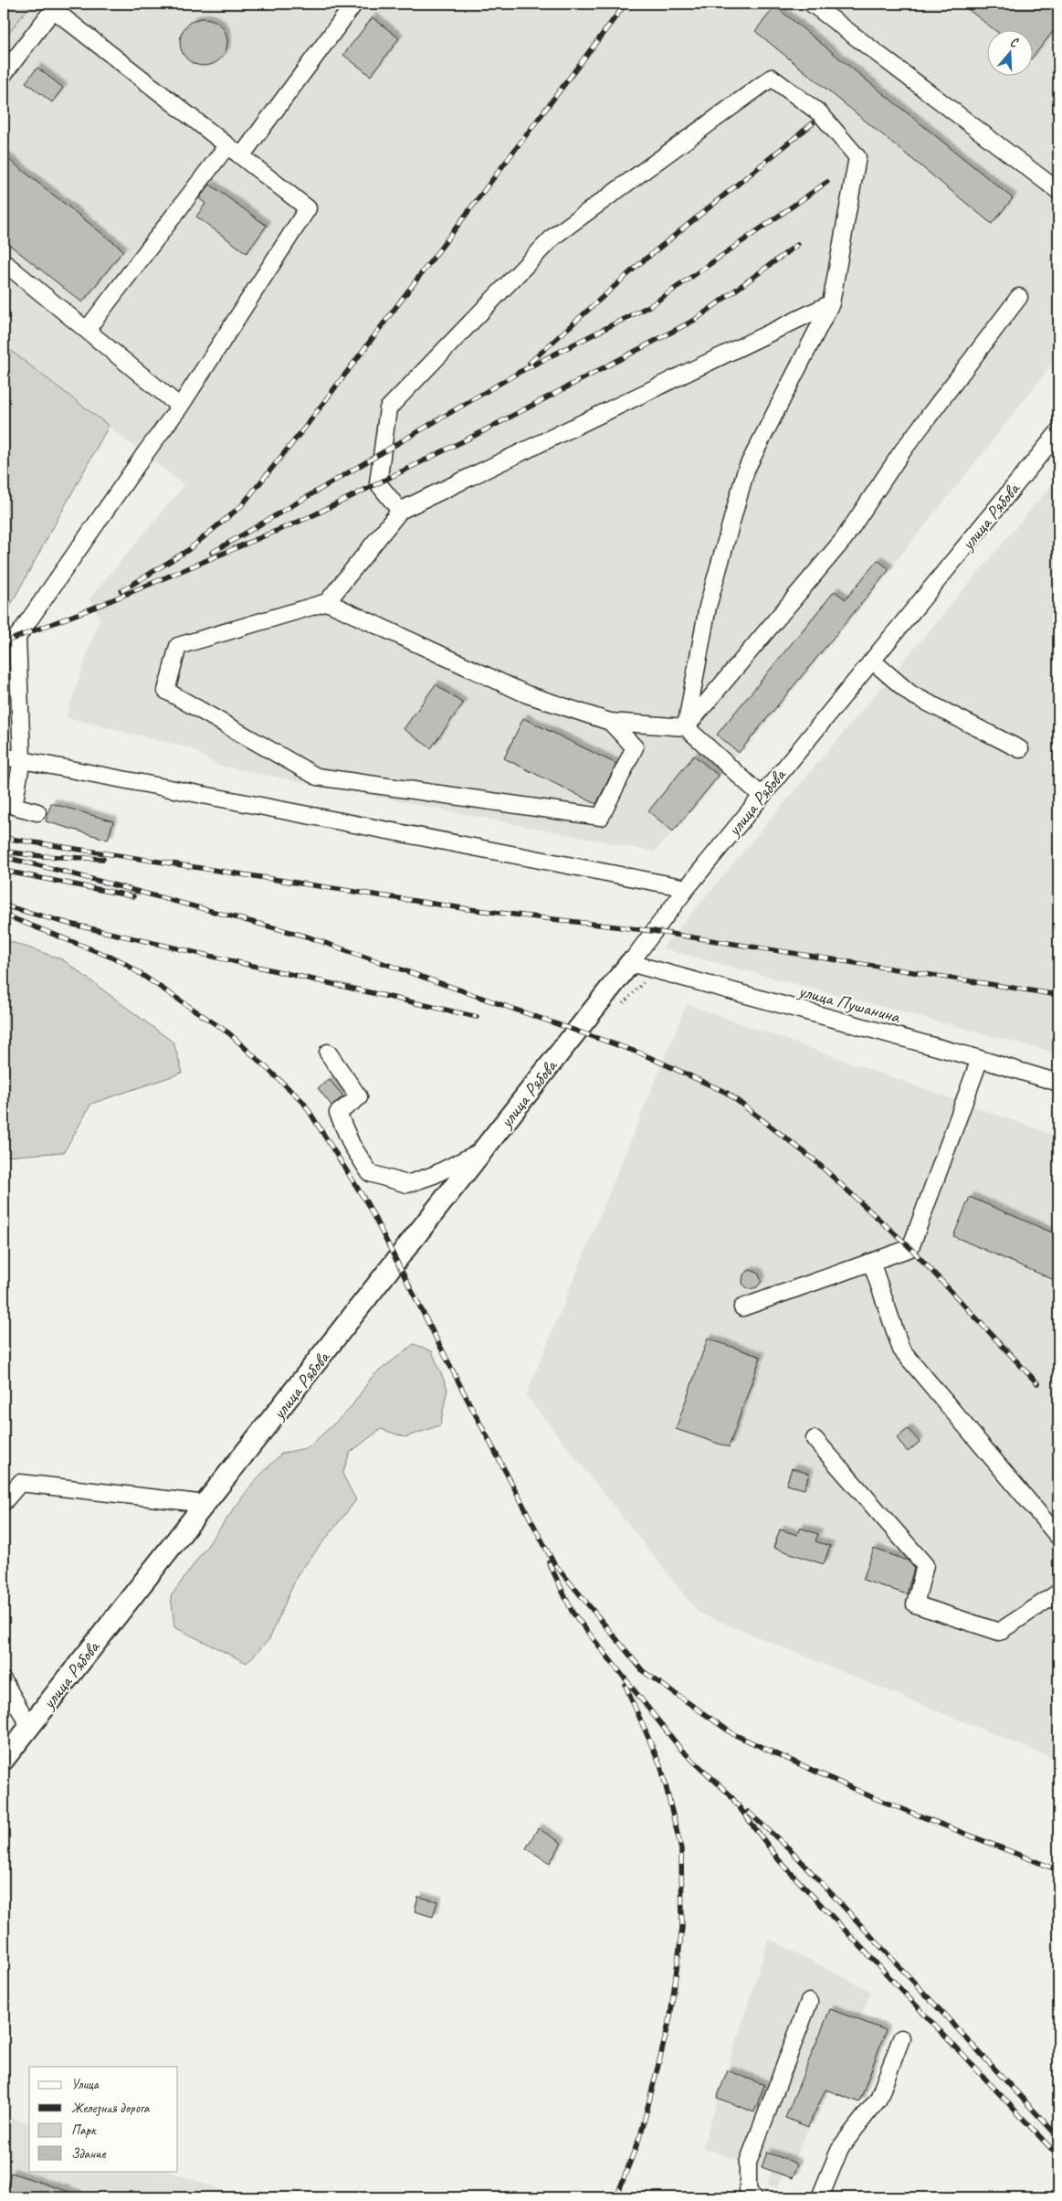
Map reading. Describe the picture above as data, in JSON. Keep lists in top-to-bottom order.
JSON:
{
  "streets": {
    "main road": ["улица Рябова"],
    "street": ["улица Пушанина"]
  },
  "crossings": [
    ["улица Рябова", "улица Пушанина"]
  ],
  "legend": [
    "Улица",
    "Железная дорога",
    "Парк",
    "Здание"
  ],
  "north": "top"
}
